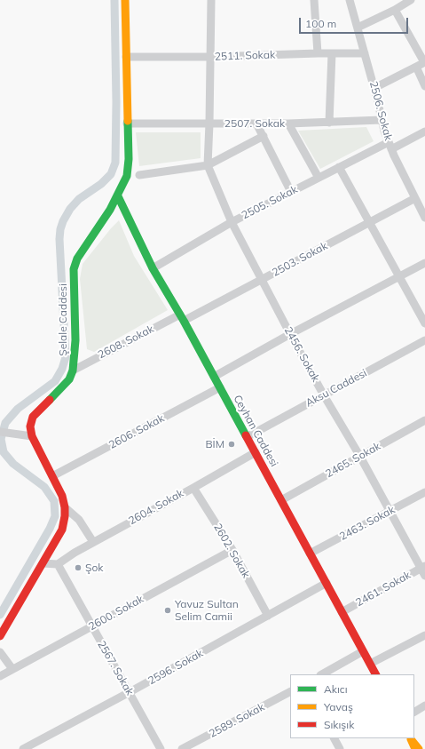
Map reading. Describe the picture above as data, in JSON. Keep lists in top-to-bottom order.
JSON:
{
  "streets": {
    "street": [
      "2511. Sokak",
      "2506. Sokak",
      "2507. Sokak",
      "2505. Sokak",
      "2503. Sokak",
      "Şelale Caddesi",
      "2608. Sokak",
      "2456. Sokak",
      "Aksu Caddesi",
      "Ceyhan Caddesi",
      "2606. Sokak",
      "2465. Sokak",
      "2604. Sokak",
      "2463. Sokak",
      "2602. Sokak",
      "2461. Sokak",
      "2600. Sokak",
      "2596. Sokak",
      "2567. Sokak",
      "2589. Sokak"
    ]
  },
  "crossings": [
    ["2511. Sokak", "2506. Sokak"],
    ["2511. Sokak", "Şelale Caddesi"],
    ["2511. Sokak", "2456. Sokak"],
    ["2506. Sokak", "2507. Sokak"],
    ["2506. Sokak", "2505. Sokak"],
    ["2506. Sokak", "2503. Sokak"],
    ["2507. Sokak", "Şelale Caddesi"],
    ["2507. Sokak", "2456. Sokak"],
    ["2505. Sokak", "2456. Sokak"],
    ["2505. Sokak", "Ceyhan Caddesi"],
    ["2503. Sokak", "2608. Sokak"],
    ["2503. Sokak", "2456. Sokak"],
    ["2503. Sokak", "Ceyhan Caddesi"],
    ["Şelale Caddesi", "2608. Sokak"],
    ["Şelale Caddesi", "Ceyhan Caddesi"],
    ["2608. Sokak", "Ceyhan Caddesi"],
    ["2456. Sokak", "Aksu Caddesi"],
    ["2456. Sokak", "2465. Sokak"],
    ["2456. Sokak", "2463. Sokak"],
    ["2456. Sokak", "2461. Sokak"],
    ["Aksu Caddesi", "Ceyhan Caddesi"],
    ["Ceyhan Caddesi", "2606. Sokak"],
    ["Ceyhan Caddesi", "2465. Sokak"],
    ["Ceyhan Caddesi", "2604. Sokak"],
    ["Ceyhan Caddesi", "2463. Sokak"],
    ["Ceyhan Caddesi", "2461. Sokak"],
    ["Ceyhan Caddesi", "2596. Sokak"],
    ["2604. Sokak", "2602. Sokak"],
    ["2604. Sokak", "2567. Sokak"],
    ["2602. Sokak", "2600. Sokak"],
    ["2602. Sokak", "2596. Sokak"],
    ["2600. Sokak", "2567. Sokak"],
    ["2596. Sokak", "2567. Sokak"]
  ],
  "places": ["BİM", "Şok", "Yavuz Sultan Selim Camii"],
  "legend": ["Akıcı", "Yavaş", "Sıkışık"],
  "scale_bar": "100 m"
}
